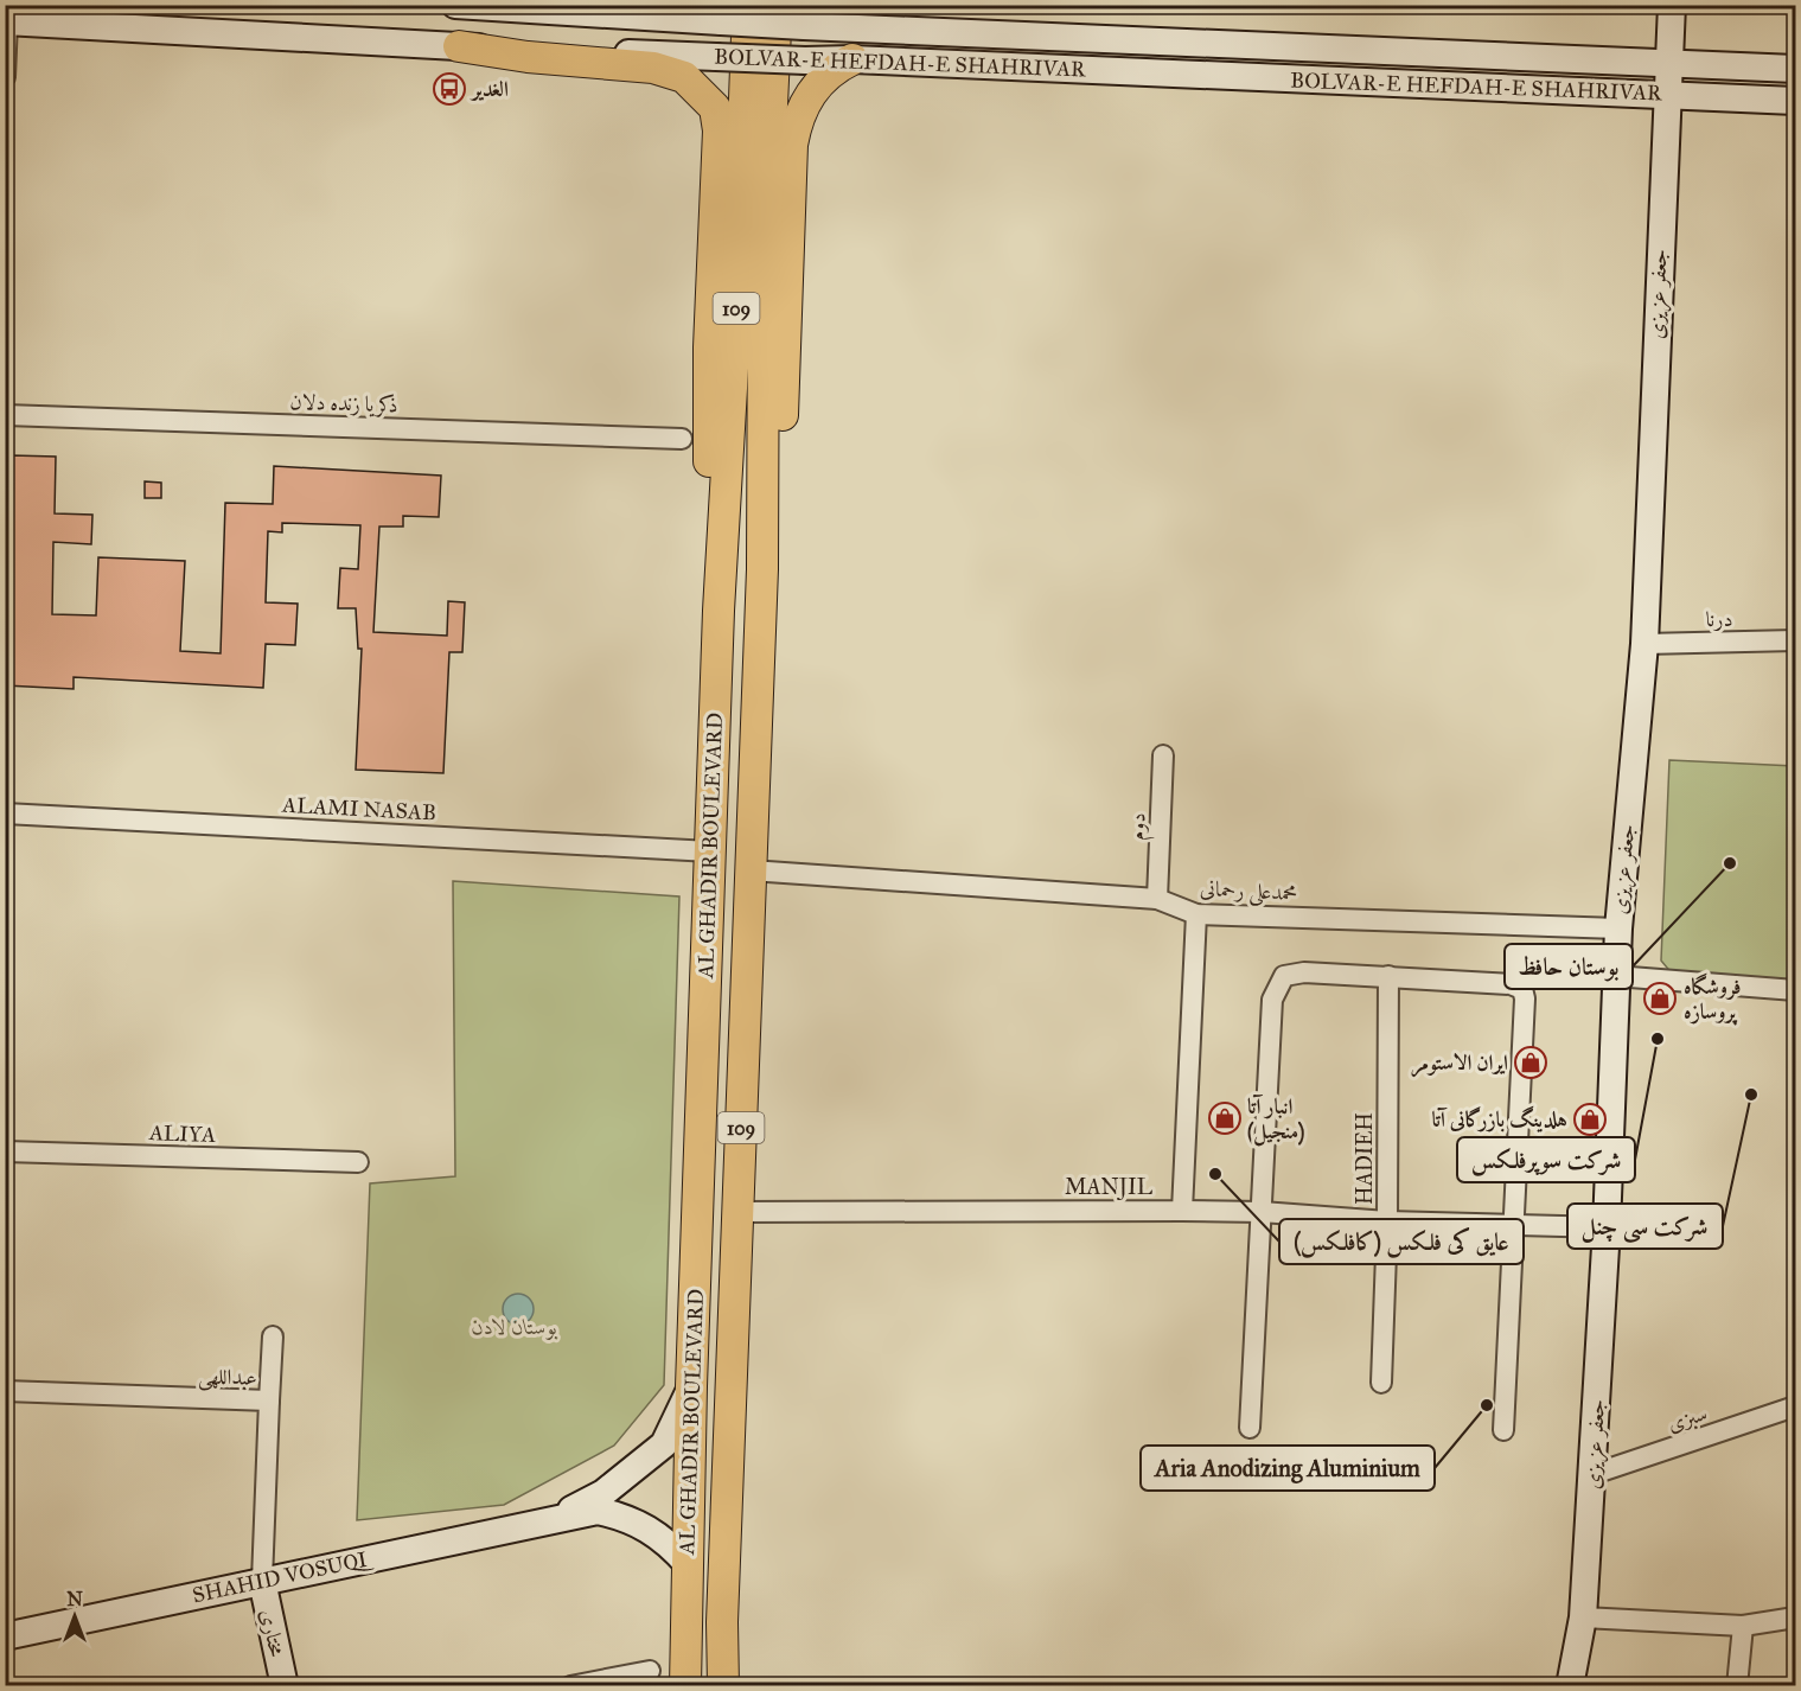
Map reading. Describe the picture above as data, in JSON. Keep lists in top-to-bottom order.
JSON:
{
  "streets": {
    "main road": [
      "BOLVAR-E HEFDAH-E SHAHRIVAR",
      "جعفر عزیزی",
      "109",
      "AL GHADIR BOULEVARD",
      "SHAHID VOSUQI",
      "مختاری"
    ],
    "street": [
      "ذکریا زنده دلان",
      "درنا",
      "ALAMI NASAB",
      "دوم",
      "محمدعلی رحمانی",
      "ALIYA",
      "HADIEH",
      "MANJIL",
      "عبداللهی",
      "سبزی"
    ]
  },
  "crossings": [
    ["BOLVAR-E HEFDAH-E SHAHRIVAR", "جعفر عزیزی"],
    ["جعفر عزیزی", "درنا"],
    ["جعفر عزیزی", "محمدعلی رحمانی"],
    ["جعفر عزیزی", "سبزی"],
    ["ALAMI NASAB", "AL GHADIR BOULEVARD"],
    ["دوم", "محمدعلی رحمانی"],
    ["AL GHADIR BOULEVARD", "محمدعلی رحمانی"],
    ["AL GHADIR BOULEVARD", "MANJIL"],
    ["محمدعلی رحمانی", "MANJIL"],
    ["عبداللهی", "SHAHID VOSUQI"],
    ["عبداللهی", "مختاری"],
    ["SHAHID VOSUQI", "مختاری"]
  ],
  "parks": ["بوستان لادن"],
  "places": {
    "bus stop": ["الغدیر"],
    "other": [
      "بوستان حافظ",
      "شرکت سوپرفلکس",
      "شرکت سی چنل",
      "عایق کی فلکس (کافلکس)",
      "Aria Anodizing Aluminium"
    ],
    "shop": [
      "فروشگاه پروسازه",
      "ایران الاستومر",
      "انبار آتا (منجیل)",
      "هلدینگ بازرگانی آتا"
    ]
  },
  "north": "top"
}
